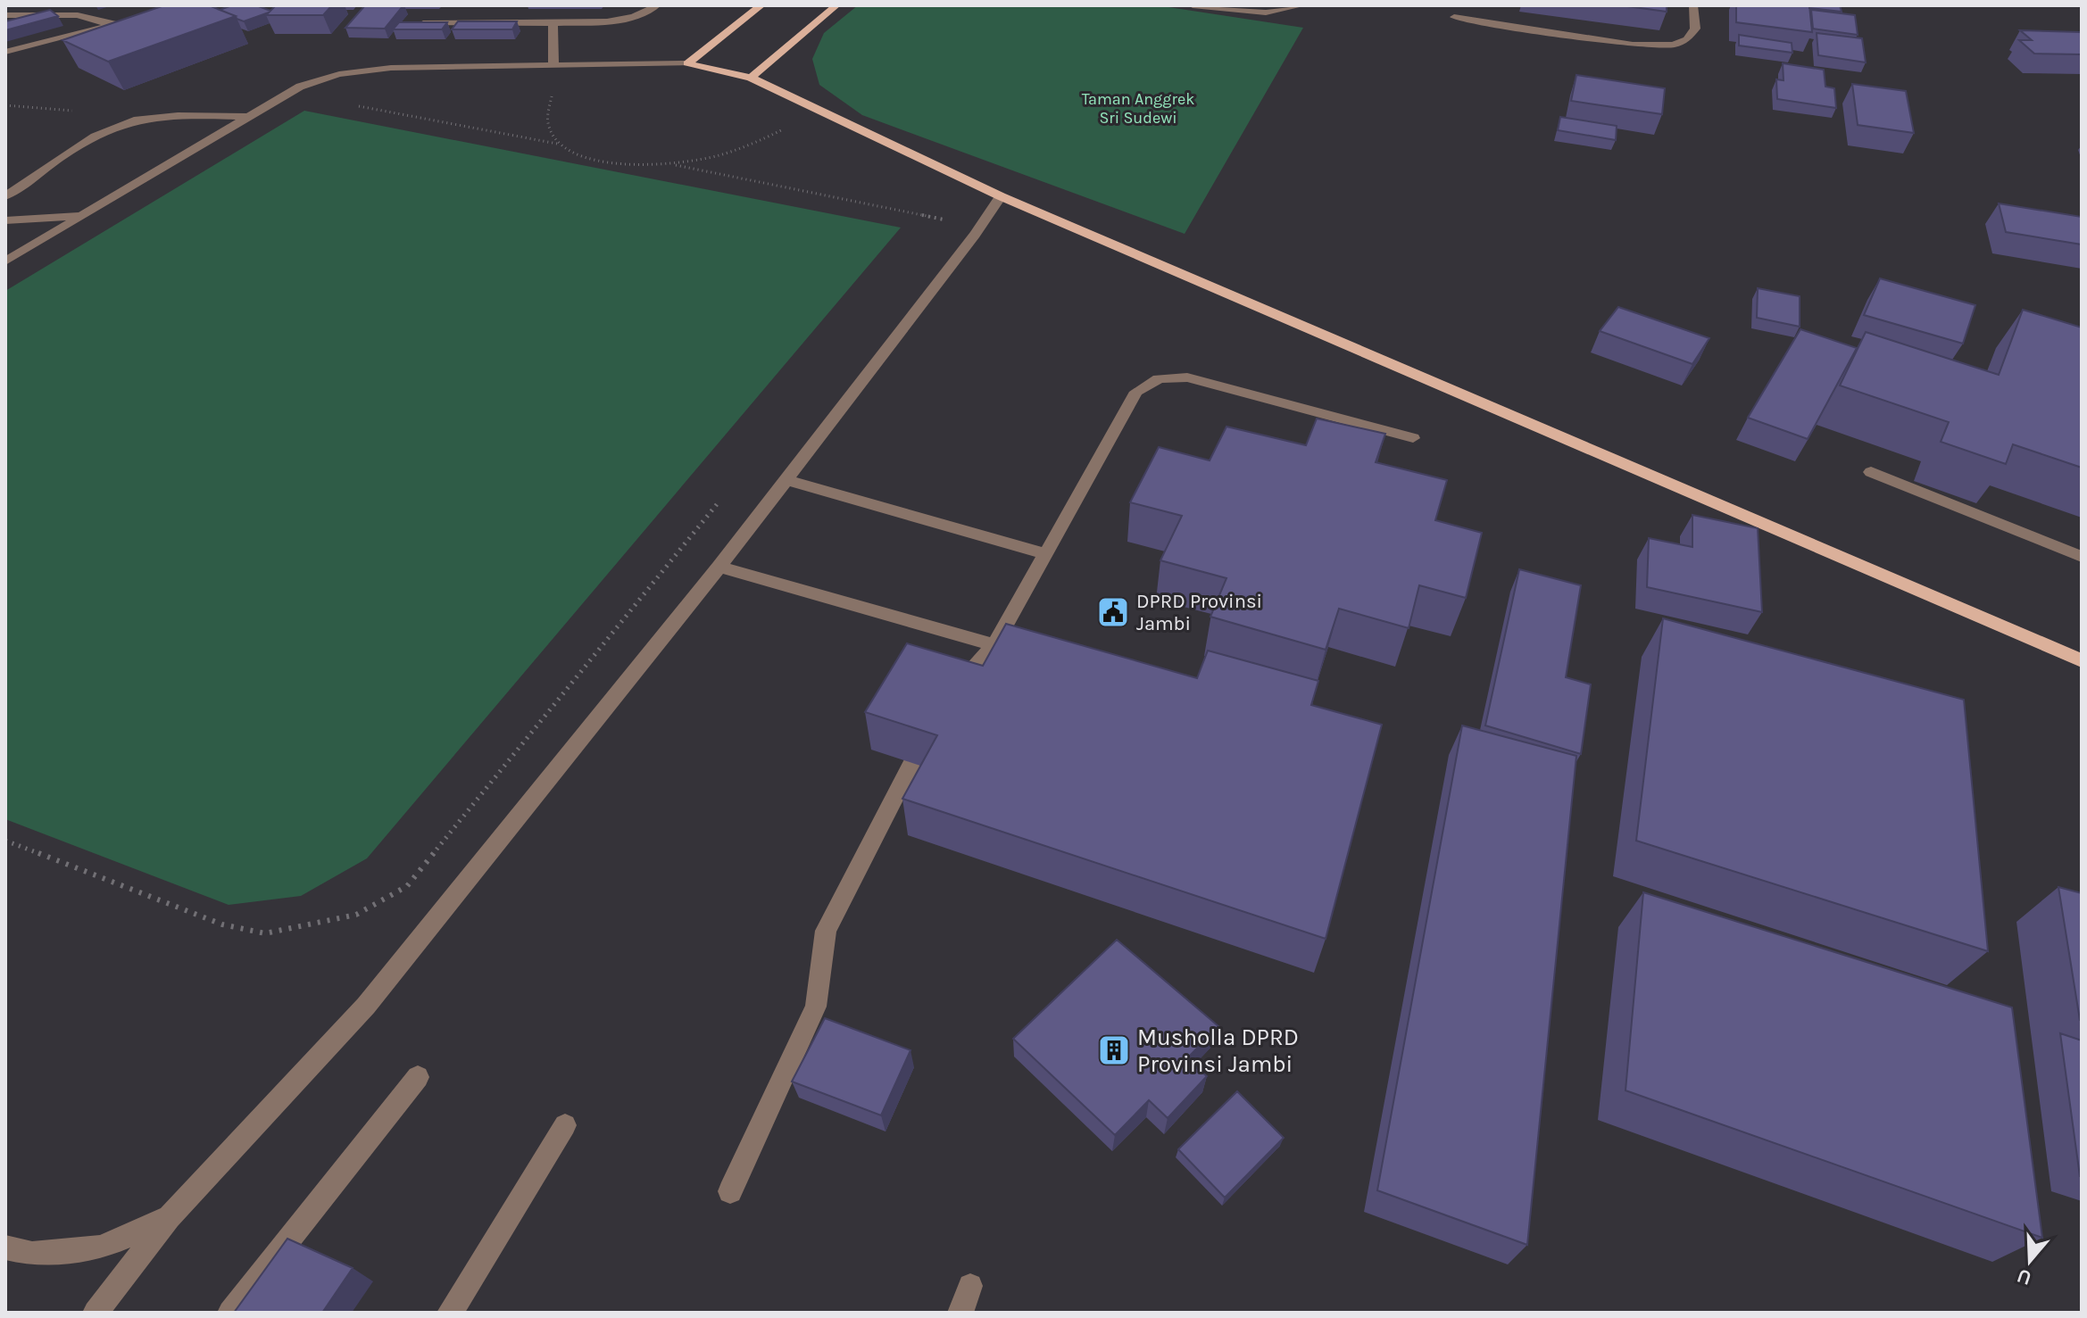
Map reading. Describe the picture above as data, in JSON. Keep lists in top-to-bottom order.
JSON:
{
  "parks": ["Taman Anggrek Sri Sudewi"],
  "places": {
    "public building": ["DPRD Provinsi Jambi"],
    "building": ["Musholla DPRD Provinsi Jambi"]
  },
  "north": "bottom"
}
